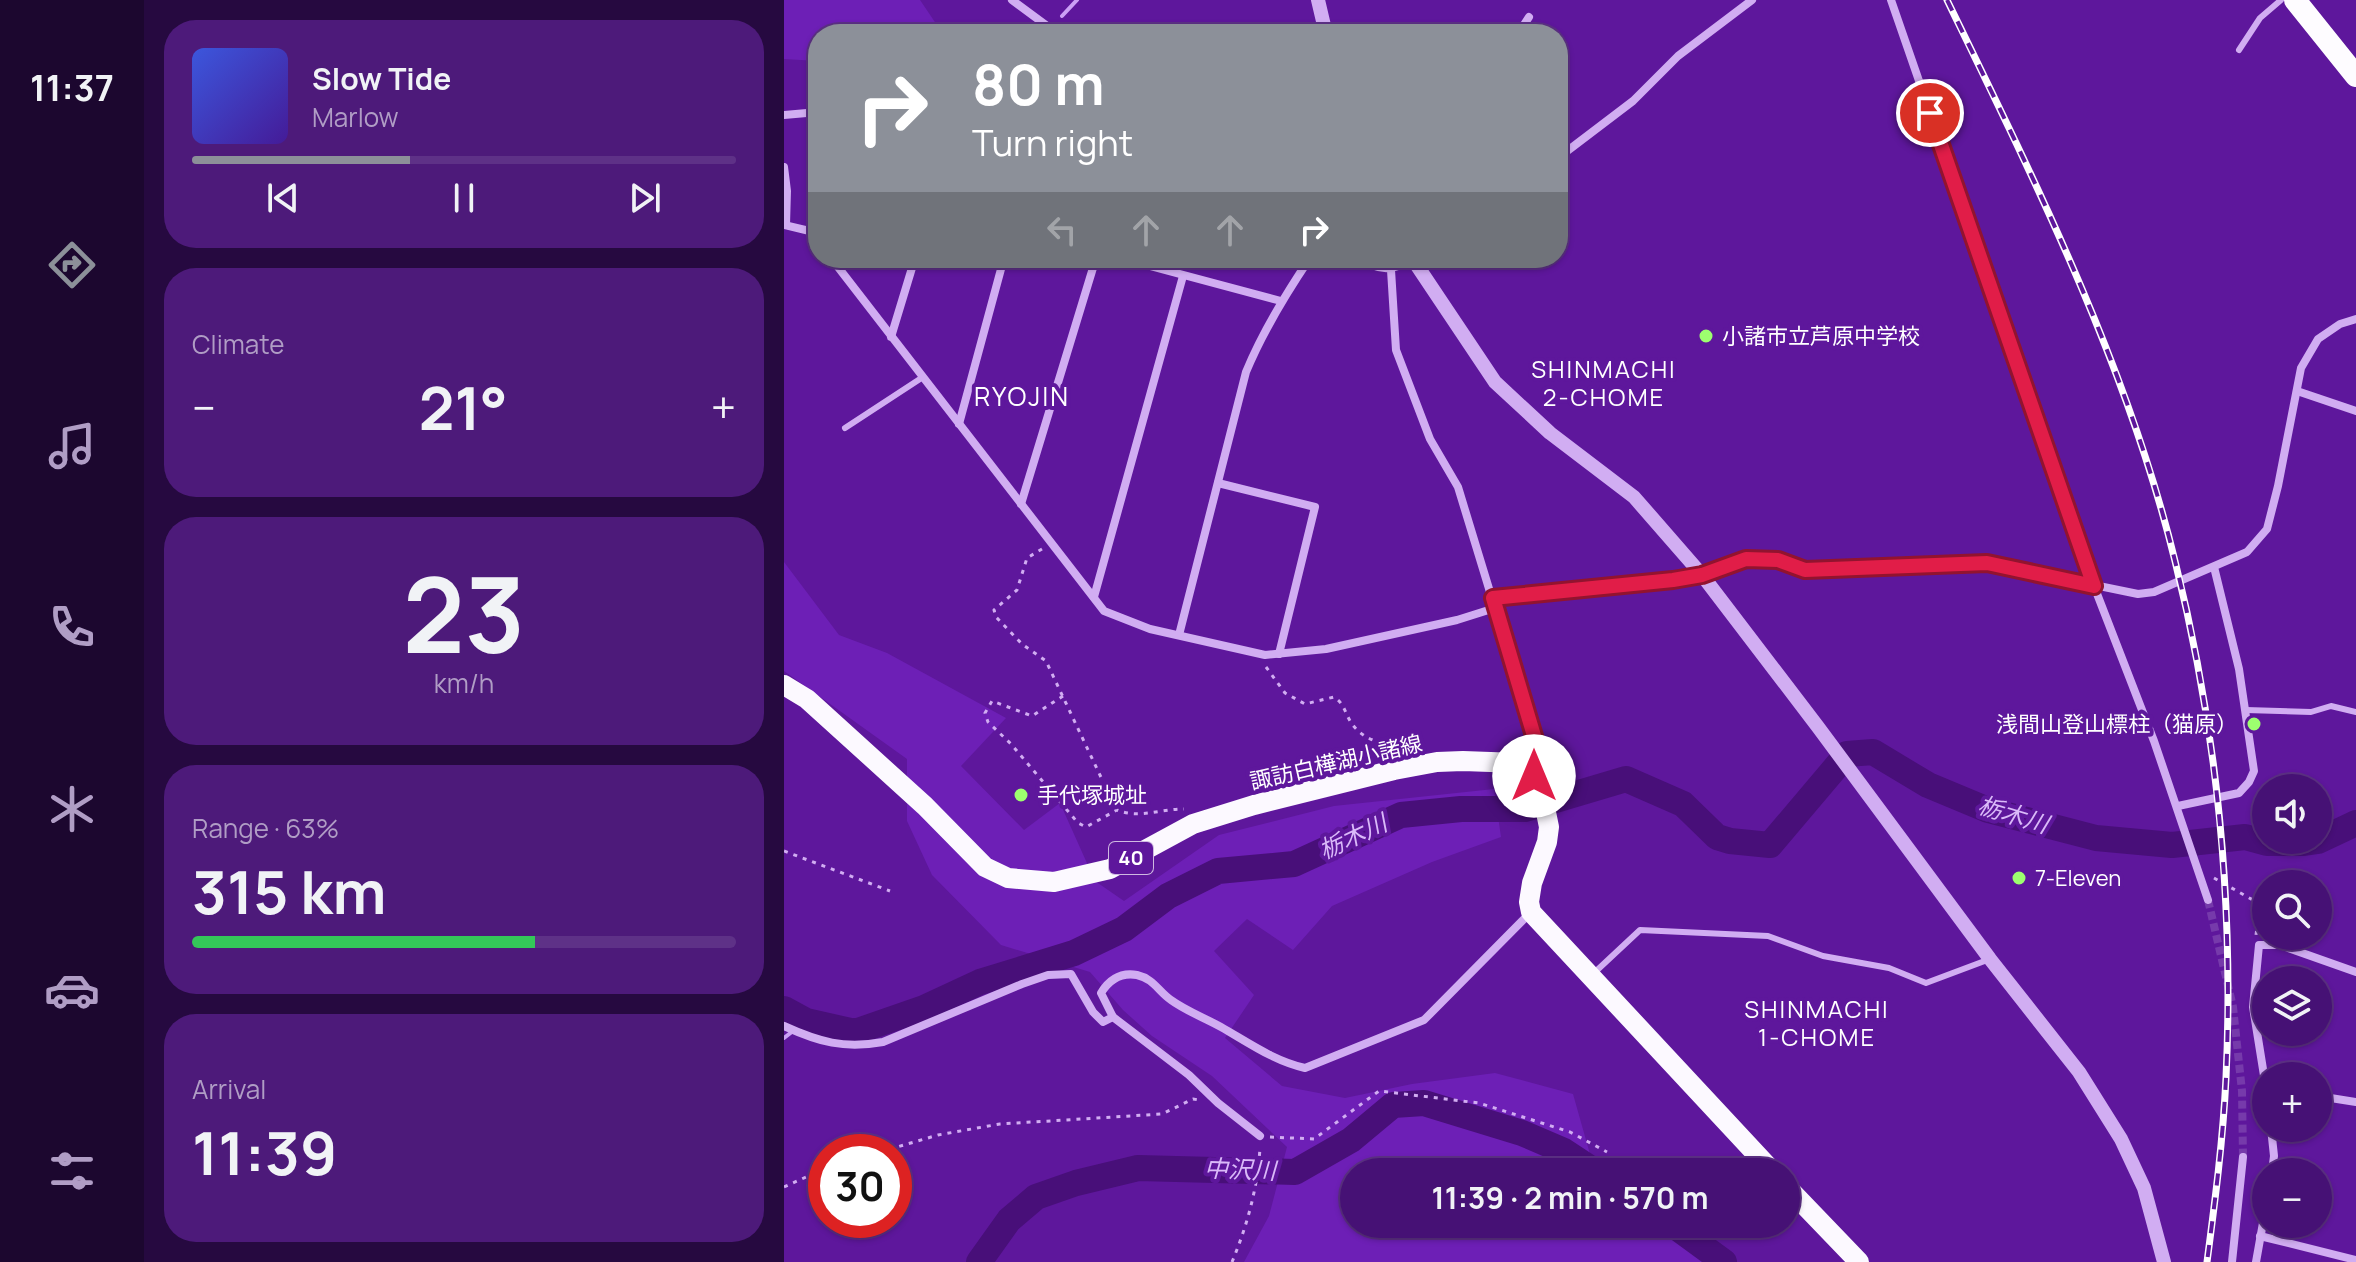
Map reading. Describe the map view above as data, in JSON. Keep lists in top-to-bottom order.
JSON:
{
  "streets": {
    "main road": ["諏訪白樺湖小諸線", "40"]
  },
  "districts": ["SHINMACHI 2-CHOME", "RYOJIN", "SHINMACHI 1-CHOME"],
  "water": ["栃木川", "中沢川"],
  "places": [
    "小諸市立芦原中学校",
    "浅間山登山標柱（猫原）",
    "手代塚城址",
    "7-Eleven"
  ],
  "page": {
    "tabs": "11:37",
    "turn": ["80 m", "Turn right"],
    "song": ["Slow Tide", "Marlow"],
    "tile": [
      "Climate",
      ["23", "km/h"],
      ["Range · 63%", "315 km"],
      ["Arrival", "11:39"]
    ],
    "heat": ["−", "21°", "+"],
    "map_buttons": ["+", "−"],
    "limit": "30",
    "trip": "11:39 · 2 min · 570 m"
  }
}
